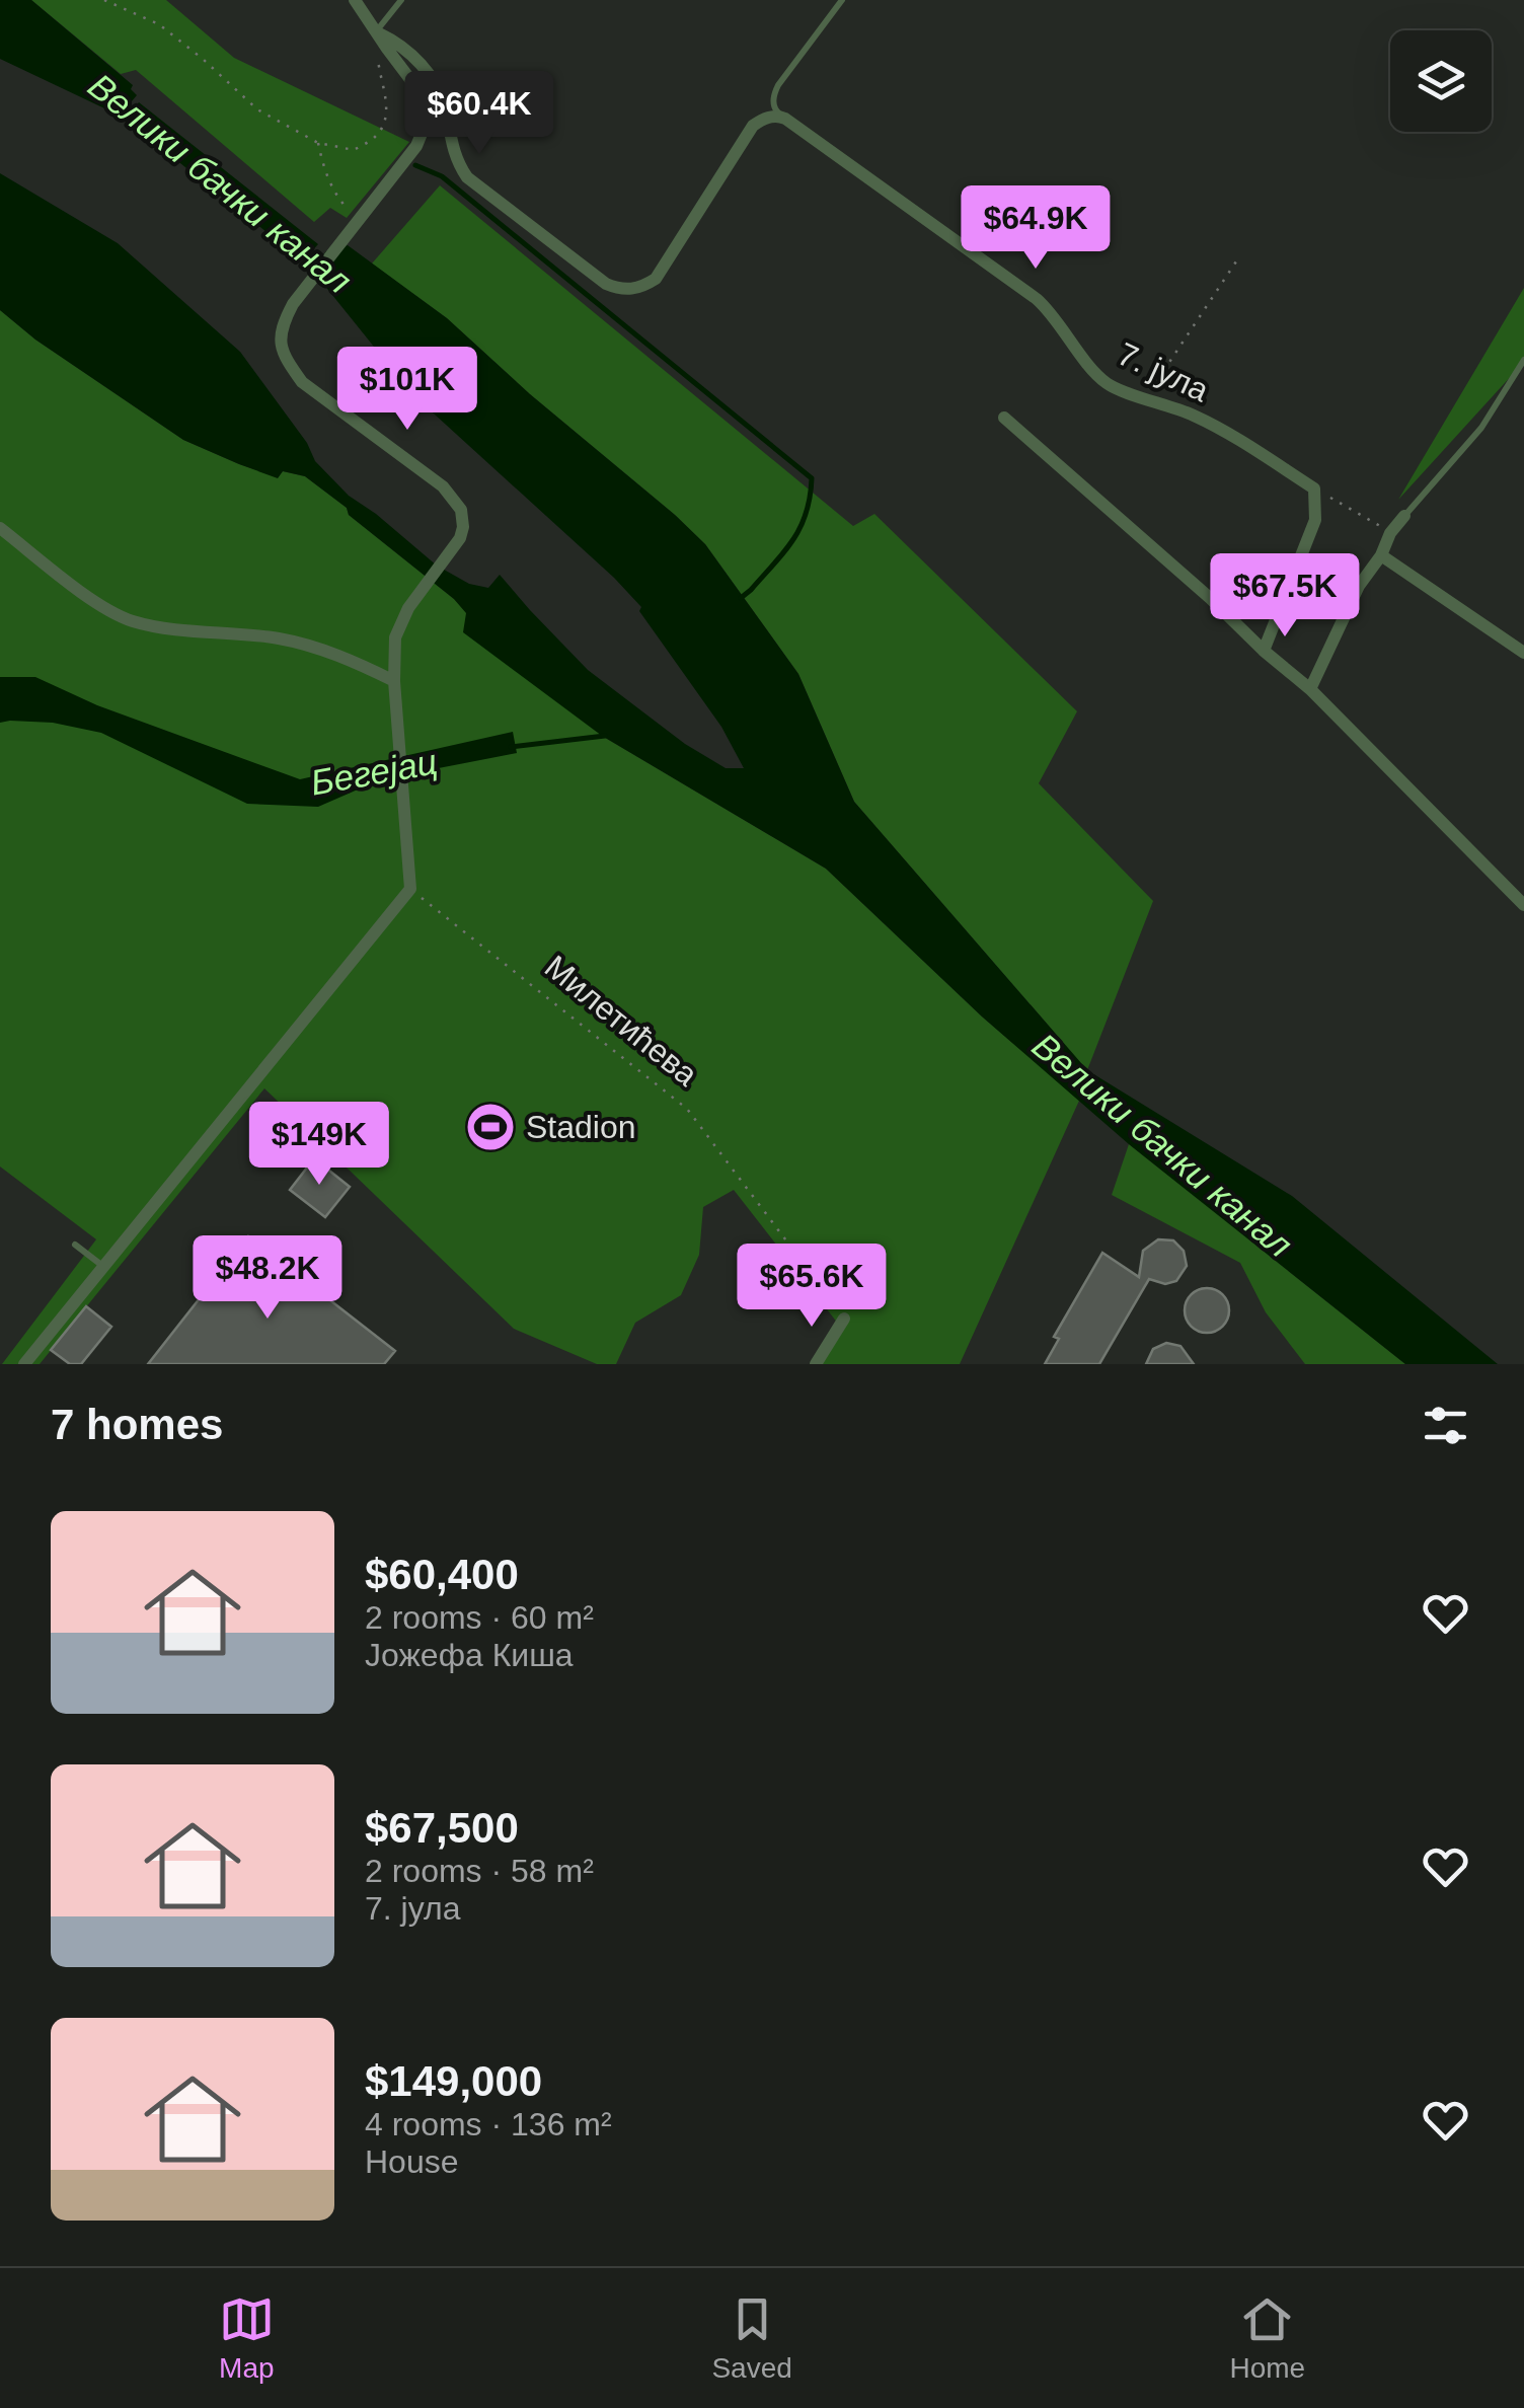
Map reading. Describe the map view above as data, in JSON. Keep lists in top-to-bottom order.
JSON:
{
  "streets": {
    "street": ["7. јула"],
    "path": ["Милетићева"]
  },
  "water": ["Велики бачки канал", "Бегејац"],
  "places": {
    "sports": ["Stadion"]
  },
  "page": {
    "price": [
      "$60.4K",
      "$64.9K",
      "$101K",
      "$67.5K",
      "$149K",
      "$48.2K",
      "$65.6K"
    ],
    "heading": "7 homes",
    "list": [
      {
        "name": "$60,400",
        "note": "2 rooms · 60 m² · Јожефа Киша"
      },
      {
        "name": "$67,500",
        "note": "2 rooms · 58 m² · 7. јула"
      },
      {
        "name": "$149,000",
        "note": "4 rooms · 136 m² · House"
      }
    ],
    "tabs": ["Map", "Saved", "Home"]
  }
}
